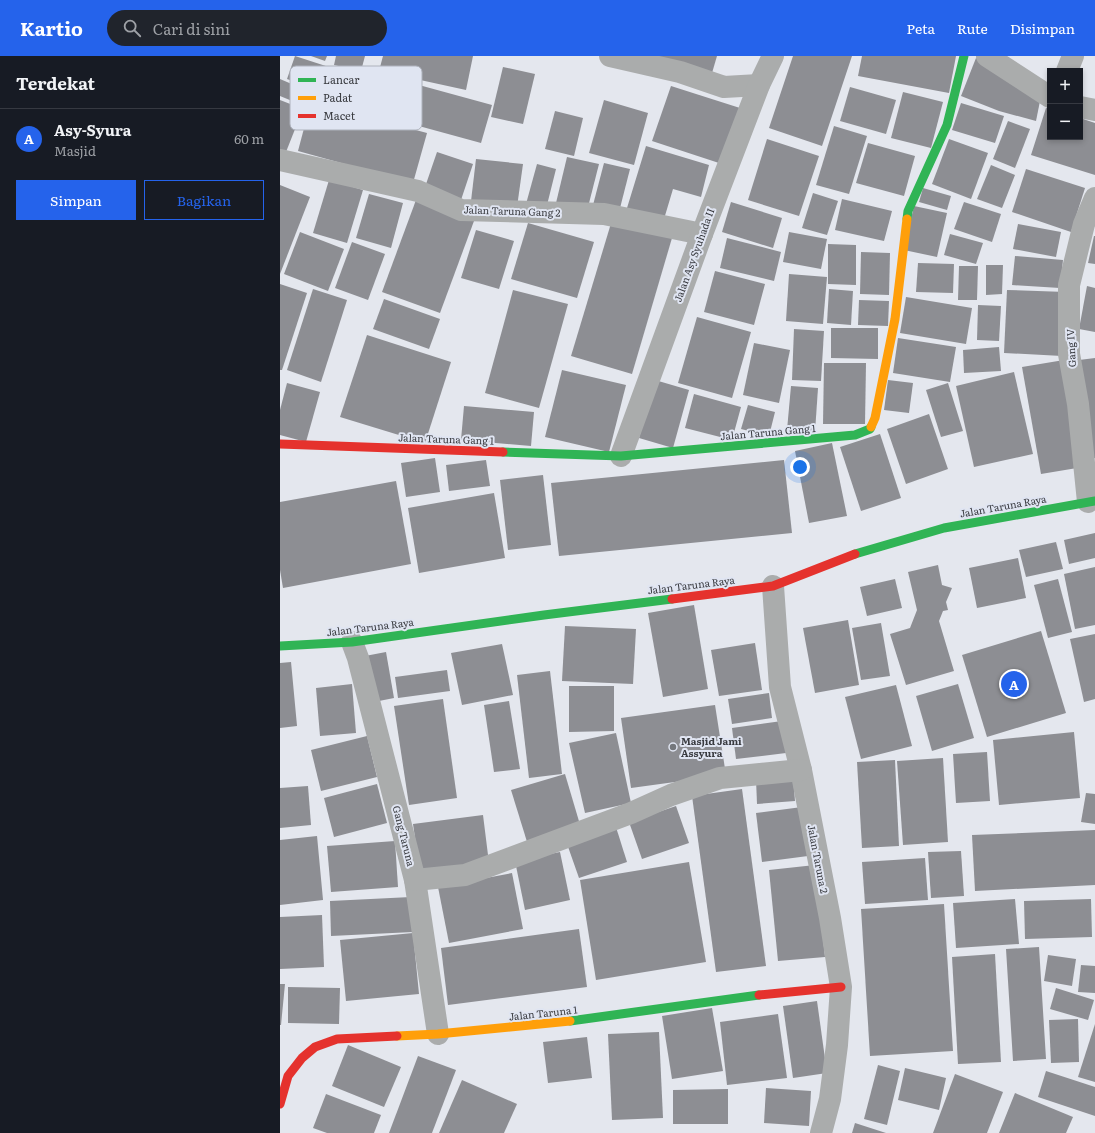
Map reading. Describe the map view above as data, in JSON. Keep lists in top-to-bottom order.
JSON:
{
  "streets": {
    "street": [
      "Jalan Taruna Gang 2",
      "Jalan Asy Syuhada II",
      "Gang IV",
      "Jalan Taruna Gang 1",
      "Jalan Taruna Raya",
      "Gang Taruna",
      "Jalan Taruna 2",
      "Jalan Taruna 1"
    ]
  },
  "crossings": [
    ["Jalan Taruna Gang 2", "Jalan Asy Syuhada II"],
    ["Jalan Asy Syuhada II", "Jalan Taruna Gang 1"],
    ["Gang IV", "Jalan Taruna Raya"],
    ["Jalan Taruna Raya", "Gang Taruna"],
    ["Jalan Taruna Raya", "Jalan Taruna 2"],
    ["Gang Taruna", "Jalan Taruna 1"],
    ["Jalan Taruna 2", "Jalan Taruna 1"]
  ],
  "places": ["Masjid Jami Assyura"],
  "legend": ["Lancar", "Padat", "Macet"],
  "page": {
    "header": "Kartio",
    "search": "Cari di sini",
    "nav": ["Peta", "Rute", "Disimpan"],
    "heading": "Terdekat",
    "map_buttons": ["+", "−"],
    "list": [
      {
        "mark": "A",
        "name": "Asy-Syura",
        "note": "Masjid",
        "value": "60 m"
      }
    ],
    "buttons": ["Simpan", "Bagikan"],
    "pins": "A"
  }
}
